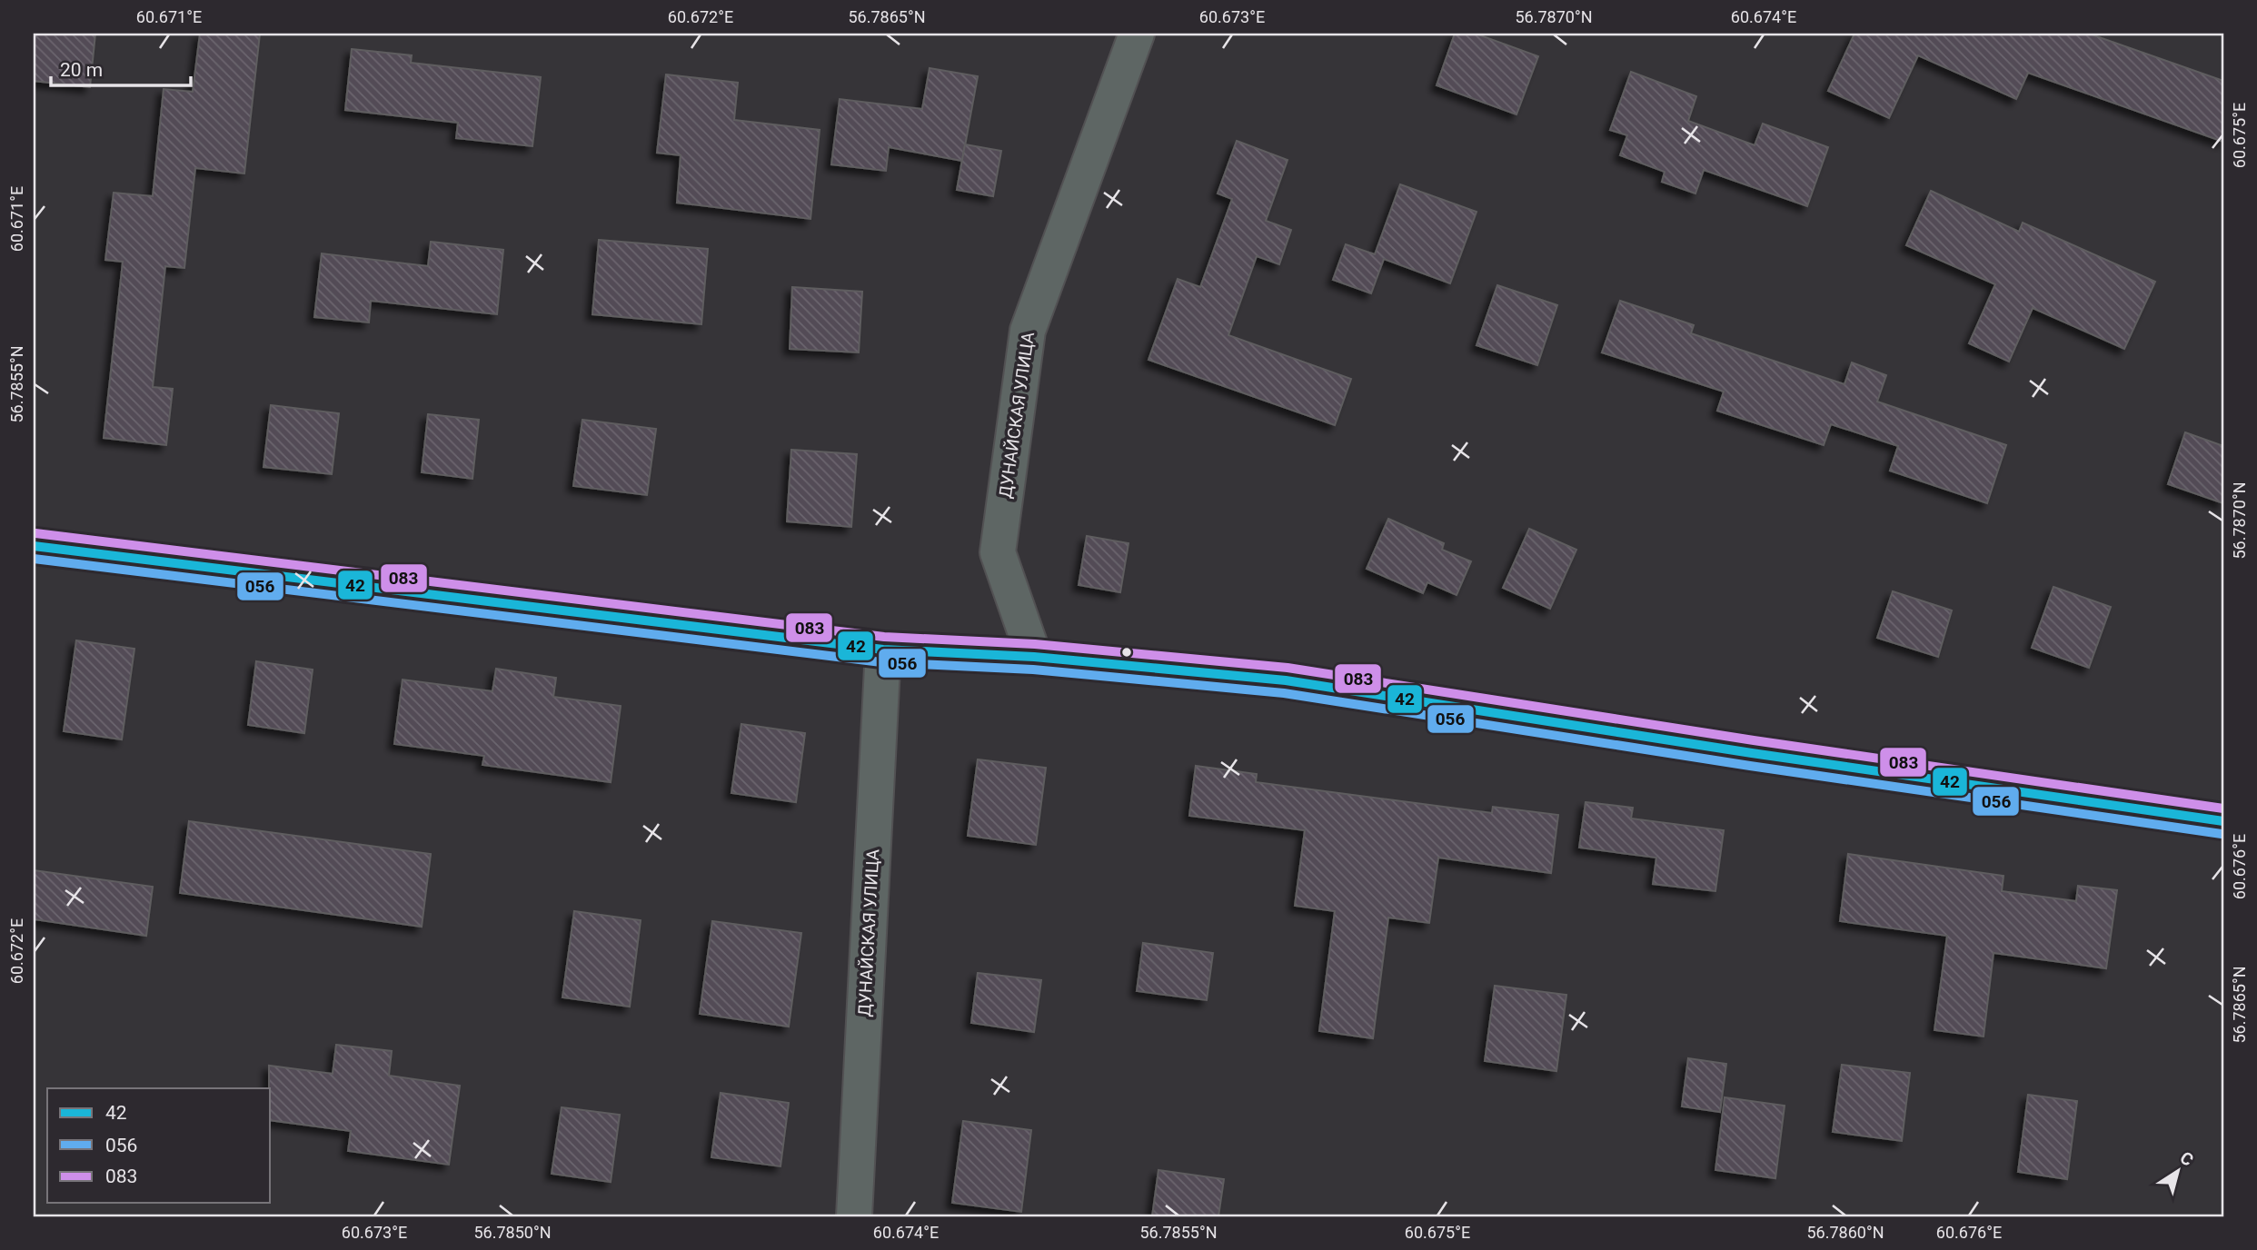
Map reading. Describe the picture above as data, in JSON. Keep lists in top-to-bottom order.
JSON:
{
  "streets": {
    "street": ["ДУНАЙСКАЯ УЛИЦА"]
  },
  "lines": ["transit line 083", "transit line 42", "transit line 056"],
  "legend": ["42", "056", "083"],
  "scale_bar": "20 m",
  "north": "top right",
  "coordinates": [
    "60.671°E",
    "60.672°E",
    "56.7865°N",
    "60.673°E",
    "56.7870°N",
    "60.674°E",
    "60.675°E",
    "56.7855°N",
    "60.676°E",
    "56.7850°N",
    "56.7860°N"
  ]
}
